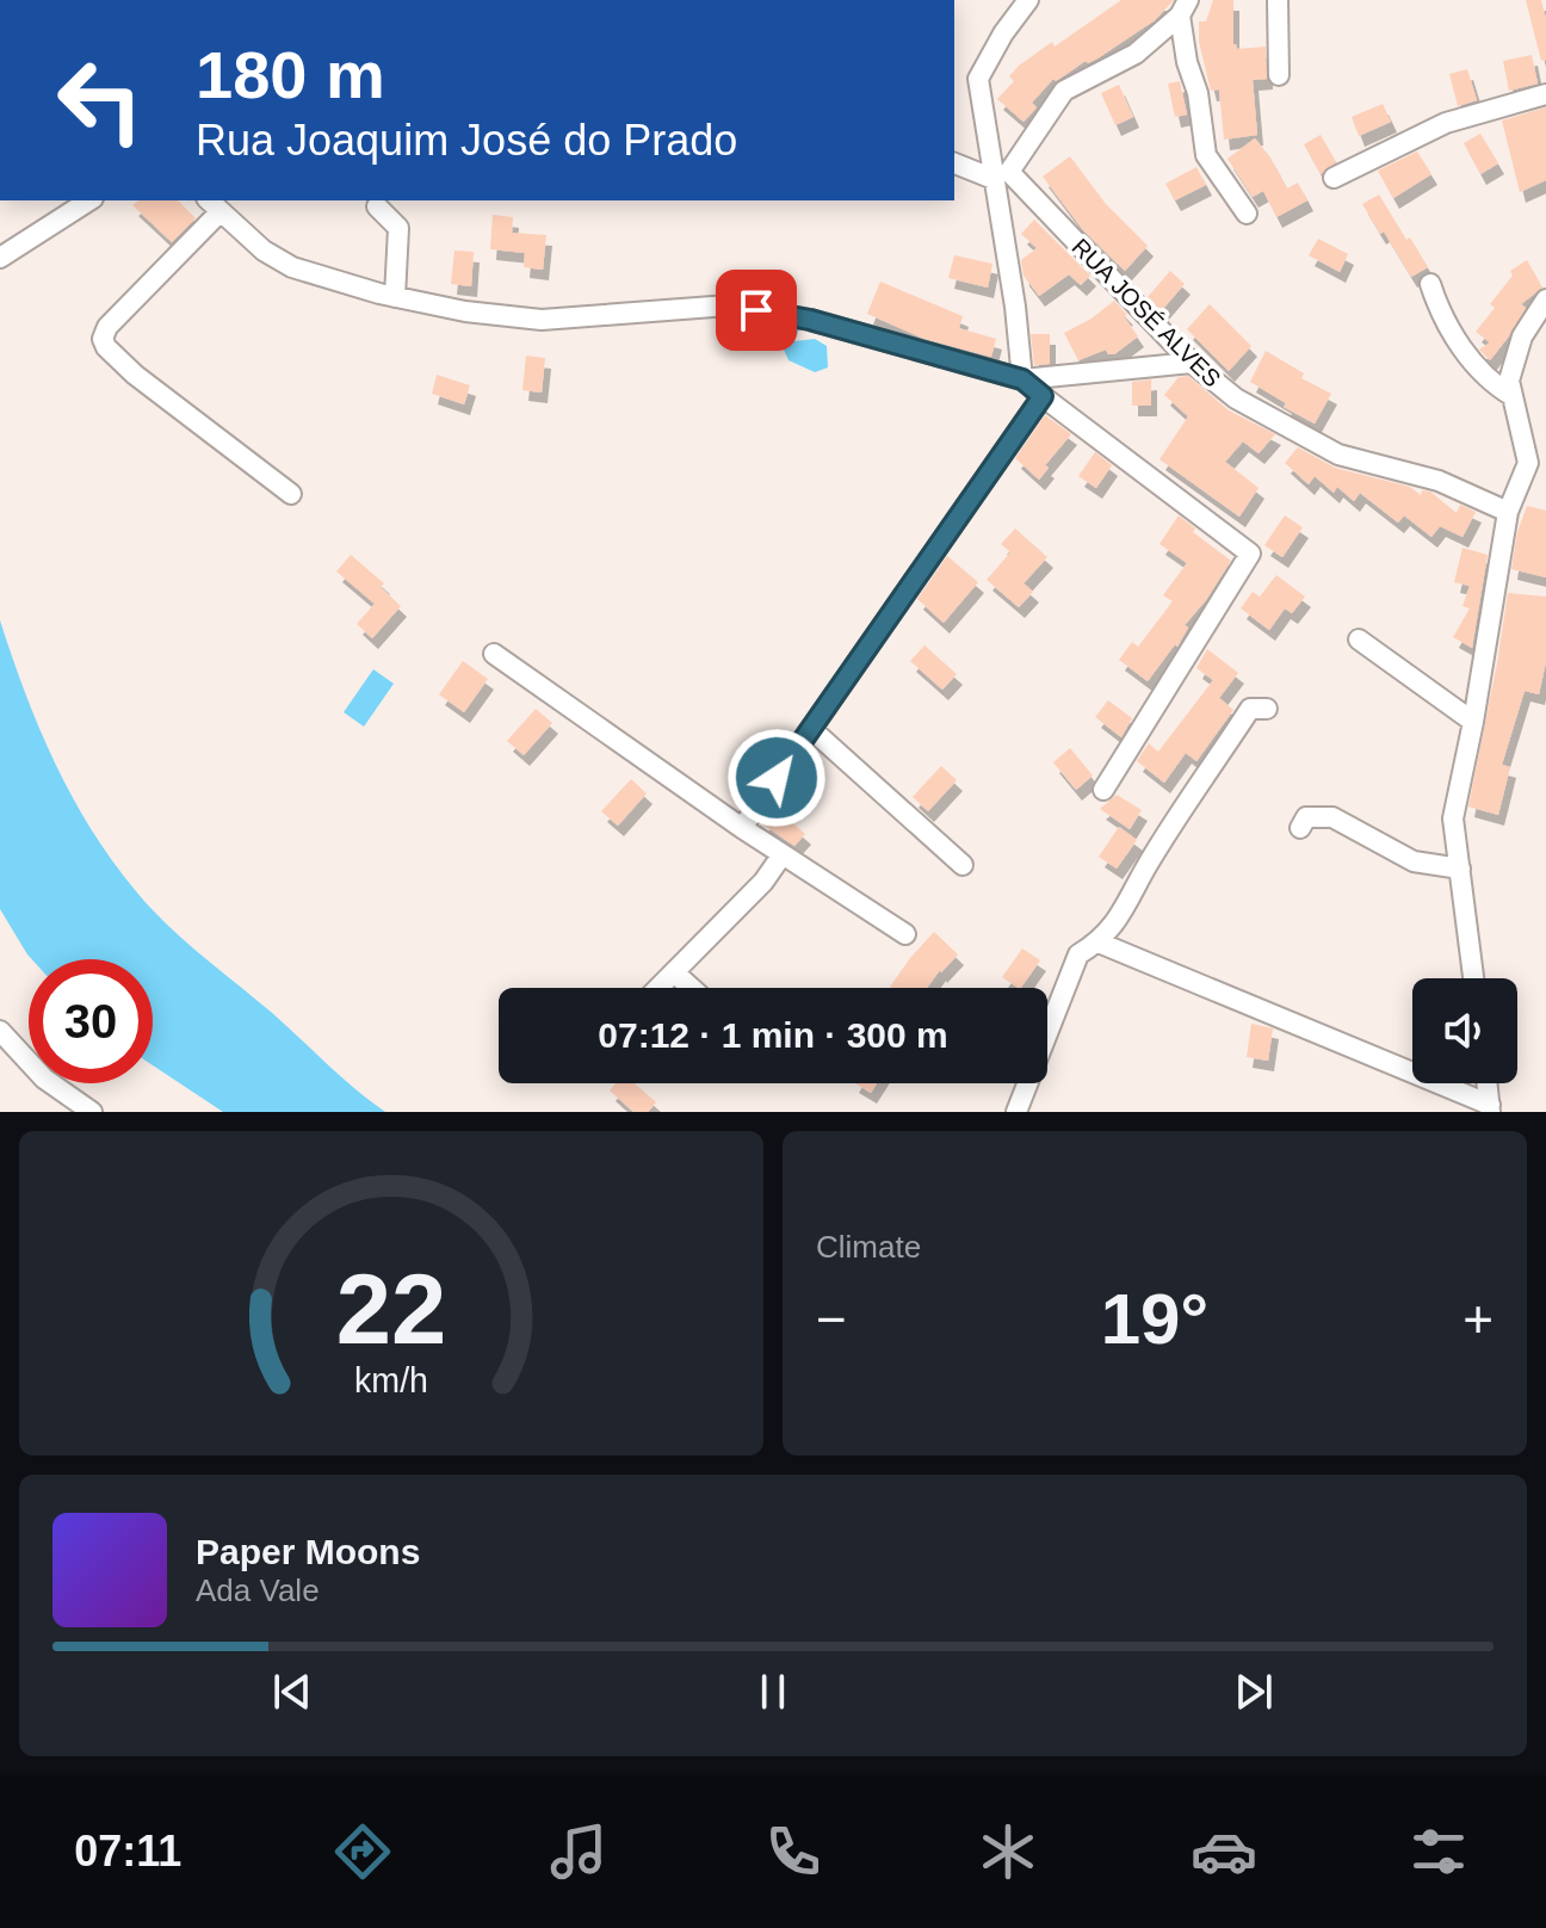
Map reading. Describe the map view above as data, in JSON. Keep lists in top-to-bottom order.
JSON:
{
  "streets": {
    "street": ["RUA JOSÉ ALVES"]
  },
  "page": {
    "turn": ["180 m", "Rua Joaquim José do Prado"],
    "limit": "30",
    "trip": "07:12 · 1 min · 300 m",
    "tile": "Climate",
    "heat": ["−", "19°", "+"],
    "song": ["Paper Moons", "Ada Vale"],
    "tabs": "07:11",
    "gauge": ["22", "km/h"]
  }
}
